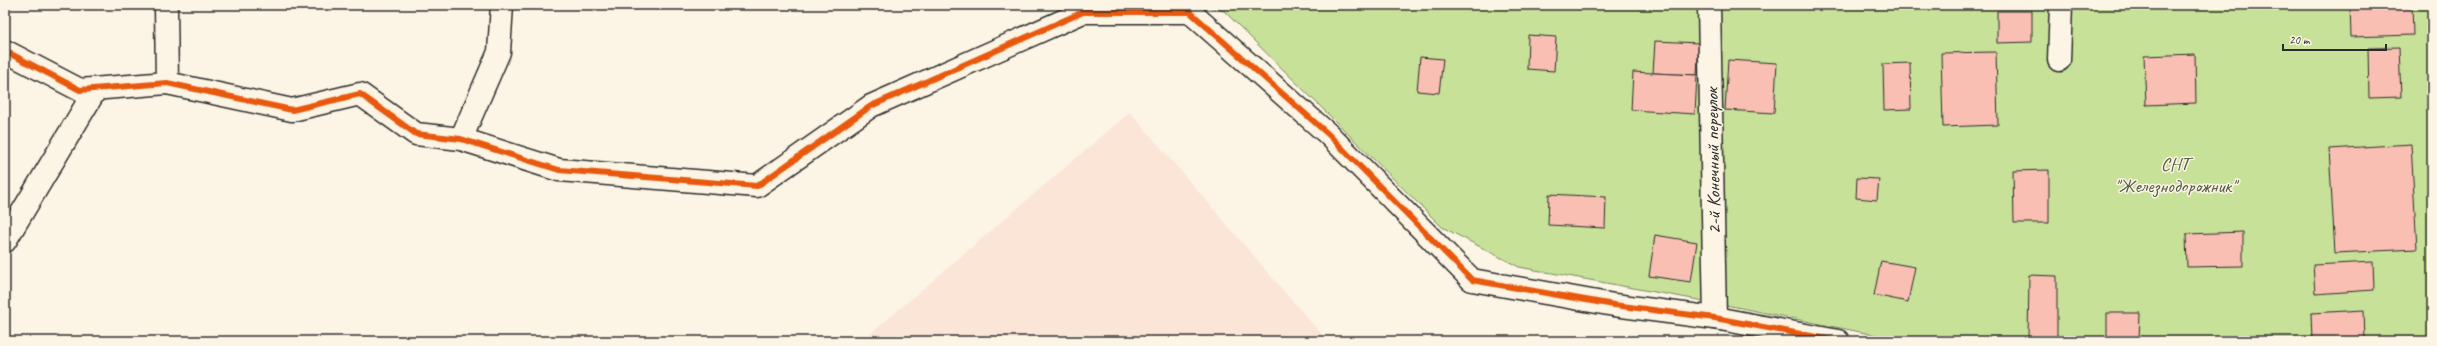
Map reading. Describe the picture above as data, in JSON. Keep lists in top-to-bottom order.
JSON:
{
  "streets": {
    "street": ["2-й Конечный переулок"]
  },
  "parks": ["СНТ \"Железнодорожник\""],
  "scale_bar": "20 m"
}
